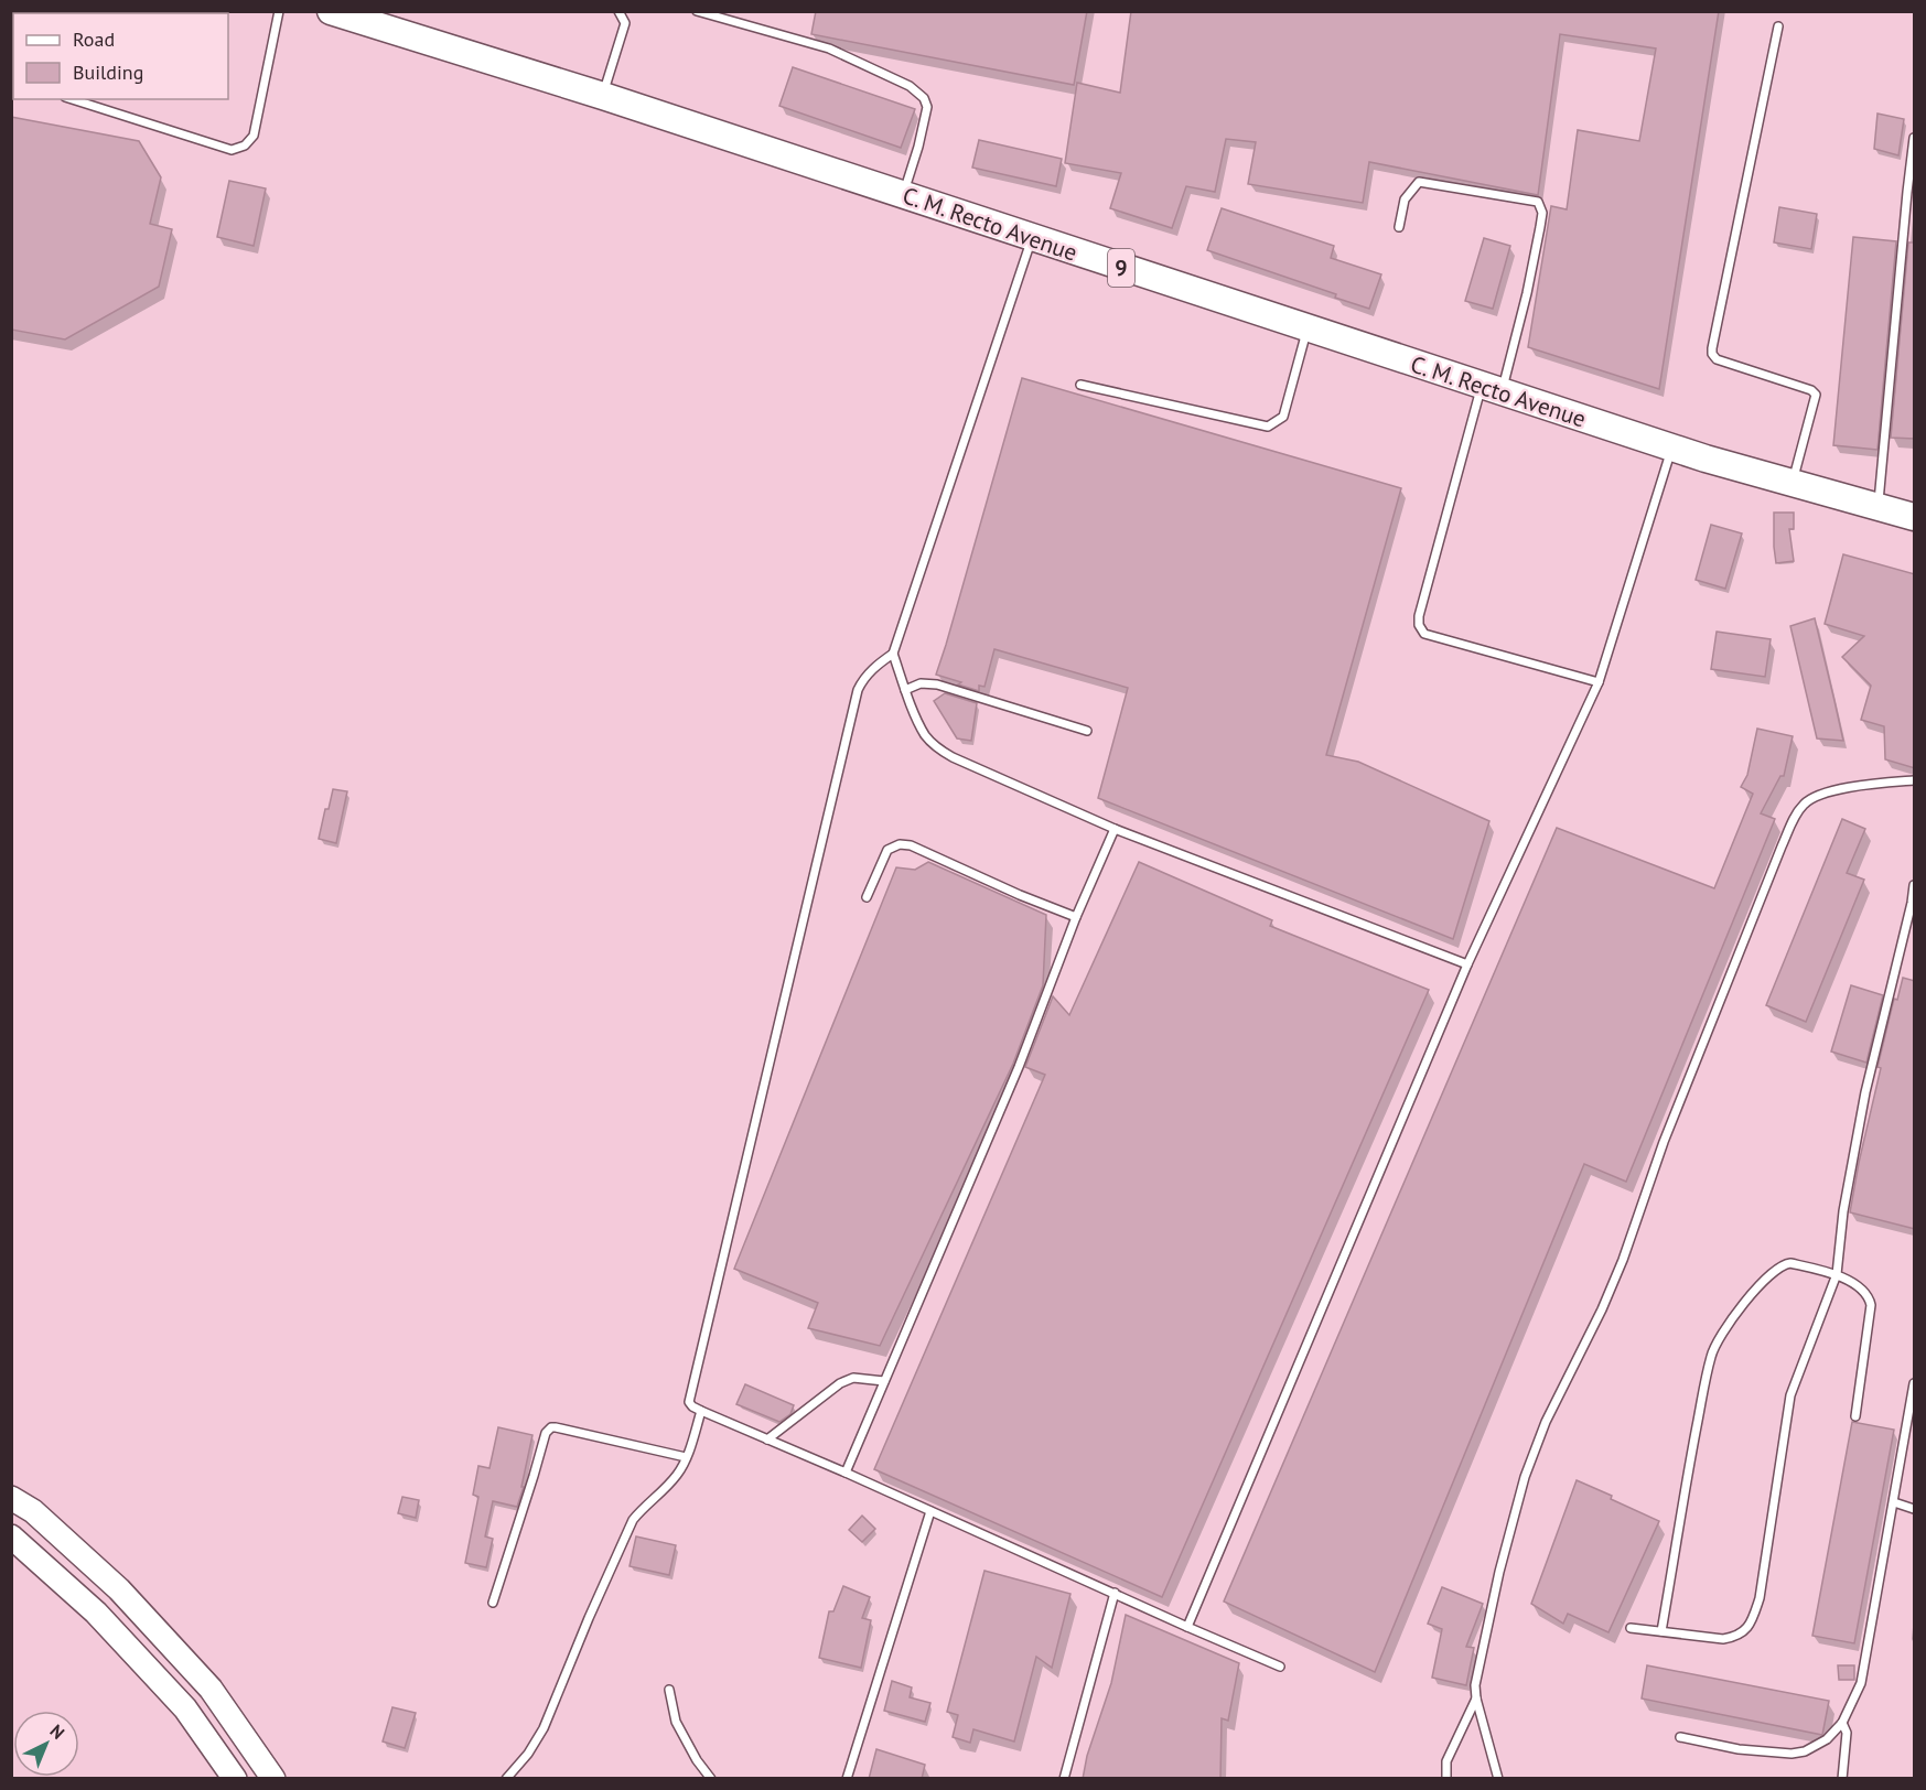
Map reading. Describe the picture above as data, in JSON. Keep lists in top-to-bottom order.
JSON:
{
  "streets": {
    "highway": ["C. M. Recto Avenue", "9"]
  },
  "legend": ["Road", "Building"],
  "north": "top right"
}
